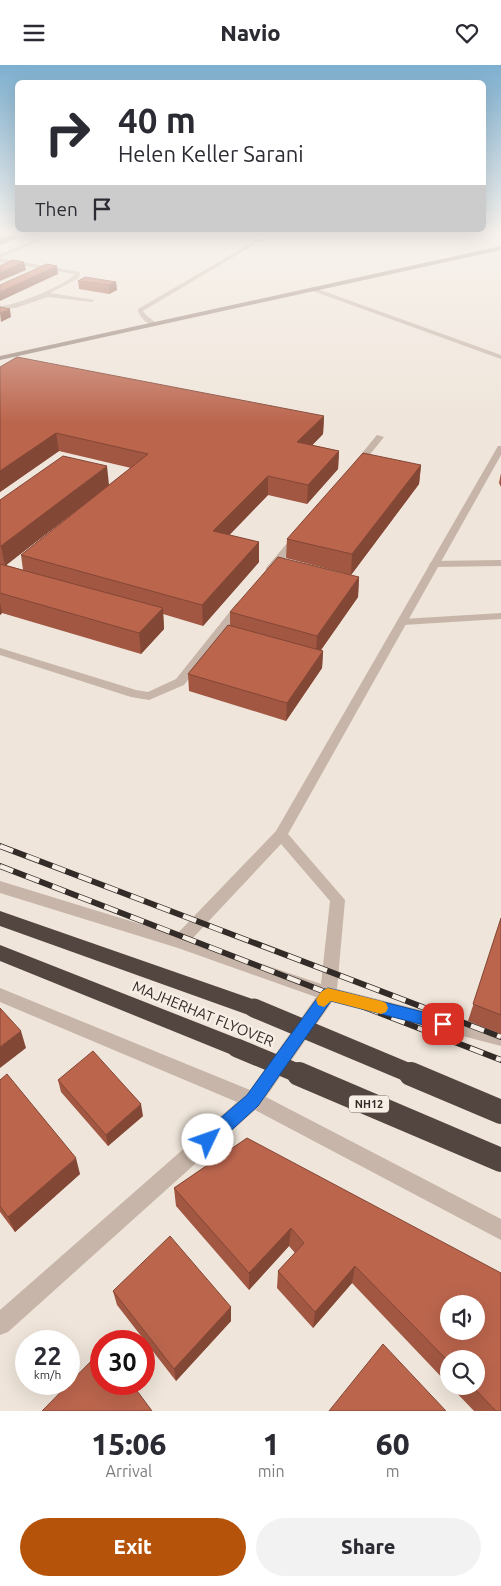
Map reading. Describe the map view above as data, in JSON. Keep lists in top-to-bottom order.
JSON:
{
  "streets": {
    "highway": ["MAJHERHAT FLYOVER", "NH12"]
  },
  "page": {
    "header": "Navio",
    "turn": ["40 m", "Helen Keller Sarani"],
    "then": "Then",
    "speed": "22 km/h",
    "limit": "30",
    "eta": [
      "15:06",
      "Arrival",
      "1",
      "min",
      "60",
      "m"
    ],
    "buttons": ["Exit", "Share"]
  }
}
